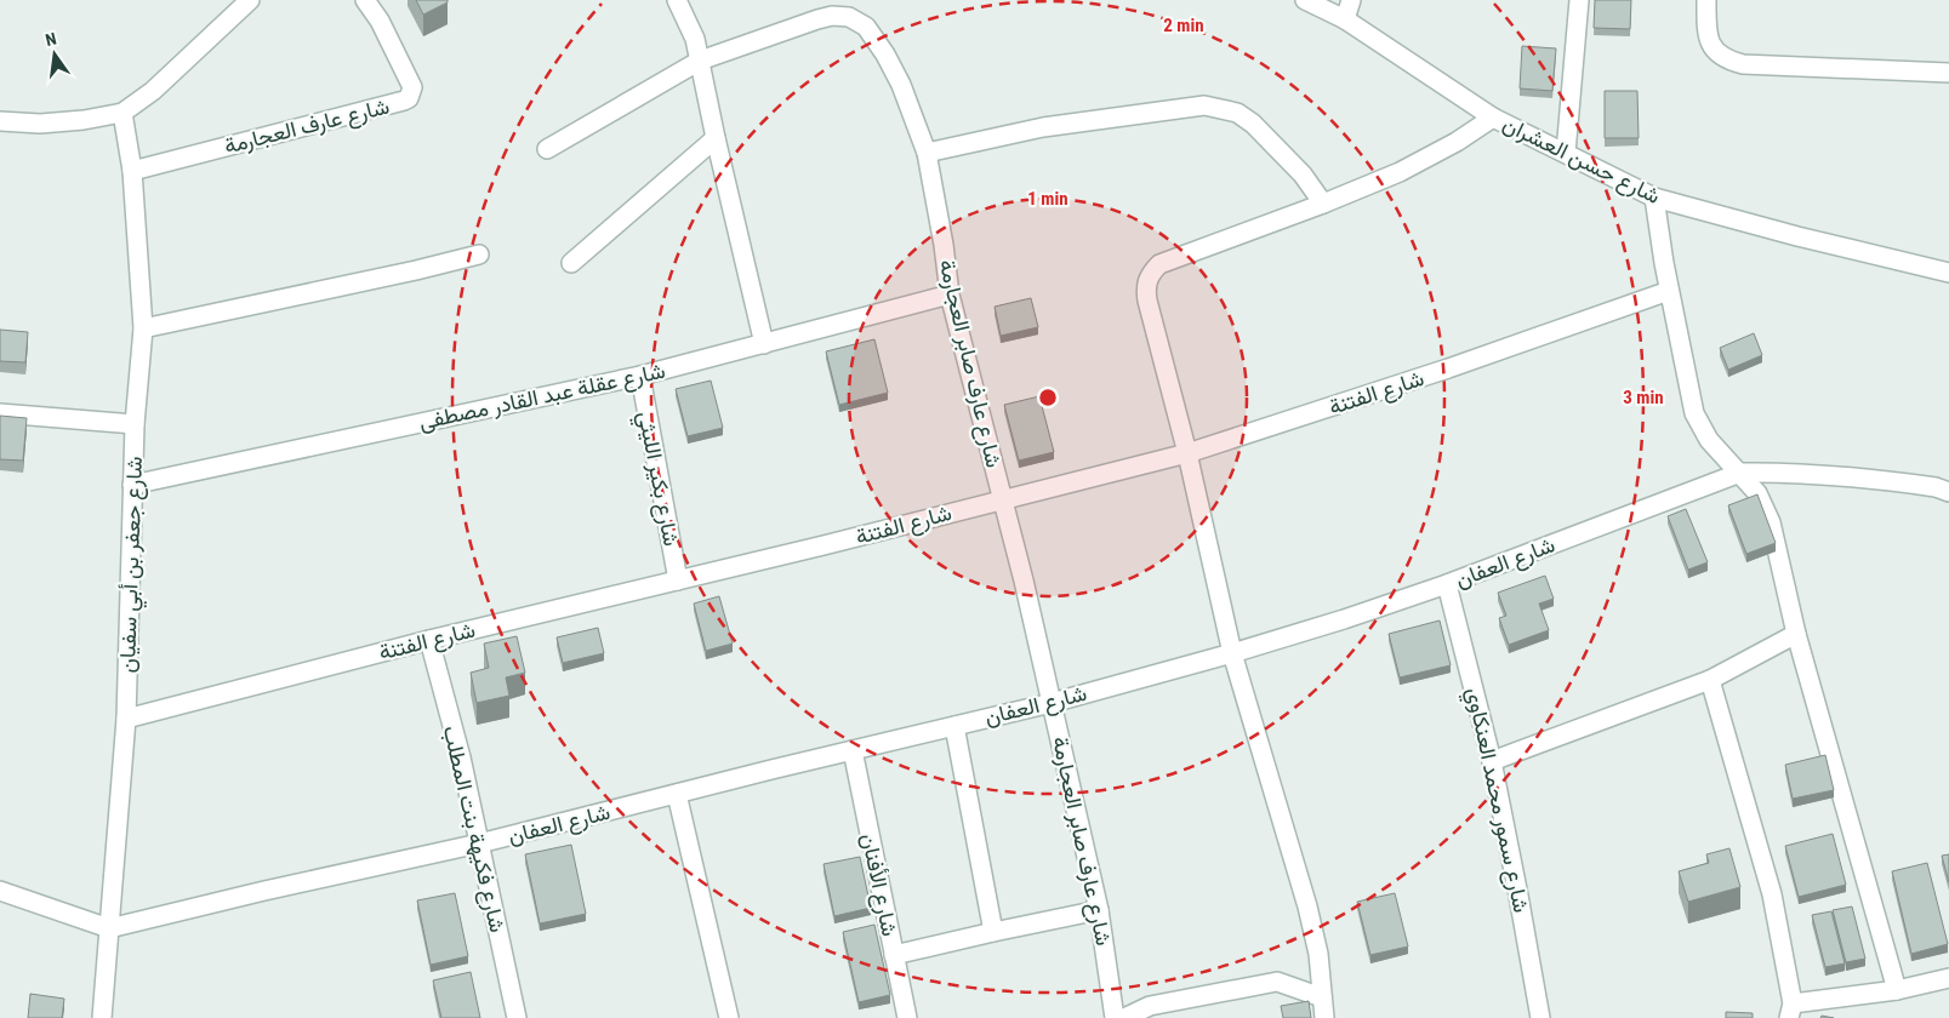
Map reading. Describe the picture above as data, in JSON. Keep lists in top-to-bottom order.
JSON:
{
  "streets": {
    "street": [
      "شارع عارف العجارمة",
      "شارع حسن العشران",
      "شارع عارف صابر العجارمة",
      "شارع الفتنة",
      "شارع عقلة عبد القادر مصطفى",
      "شارع بكير الليثي",
      "شارع العفان",
      "شارع جعفر بن أبي سفيان",
      "شارع سمور محمد العنكاوي",
      "شارع فكيهة بنت المطلب",
      "شارع الأفنان"
    ]
  },
  "crossings": [
    ["شارع عارف العجارمة", "شارع جعفر بن أبي سفيان"],
    ["شارع عارف صابر العجارمة", "شارع الفتنة"],
    ["شارع عارف صابر العجارمة", "شارع عقلة عبد القادر مصطفى"],
    ["شارع عارف صابر العجارمة", "شارع العفان"],
    ["شارع الفتنة", "شارع بكير الليثي"],
    ["شارع الفتنة", "شارع جعفر بن أبي سفيان"],
    ["شارع الفتنة", "شارع فكيهة بنت المطلب"],
    ["شارع عقلة عبد القادر مصطفى", "شارع بكير الليثي"],
    ["شارع عقلة عبد القادر مصطفى", "شارع جعفر بن أبي سفيان"],
    ["شارع العفان", "شارع جعفر بن أبي سفيان"],
    ["شارع العفان", "شارع سمور محمد العنكاوي"],
    ["شارع العفان", "شارع فكيهة بنت المطلب"],
    ["شارع العفان", "شارع الأفنان"]
  ],
  "north": "top",
  "rings": ["2 min", "1 min", "3 min"]
}
